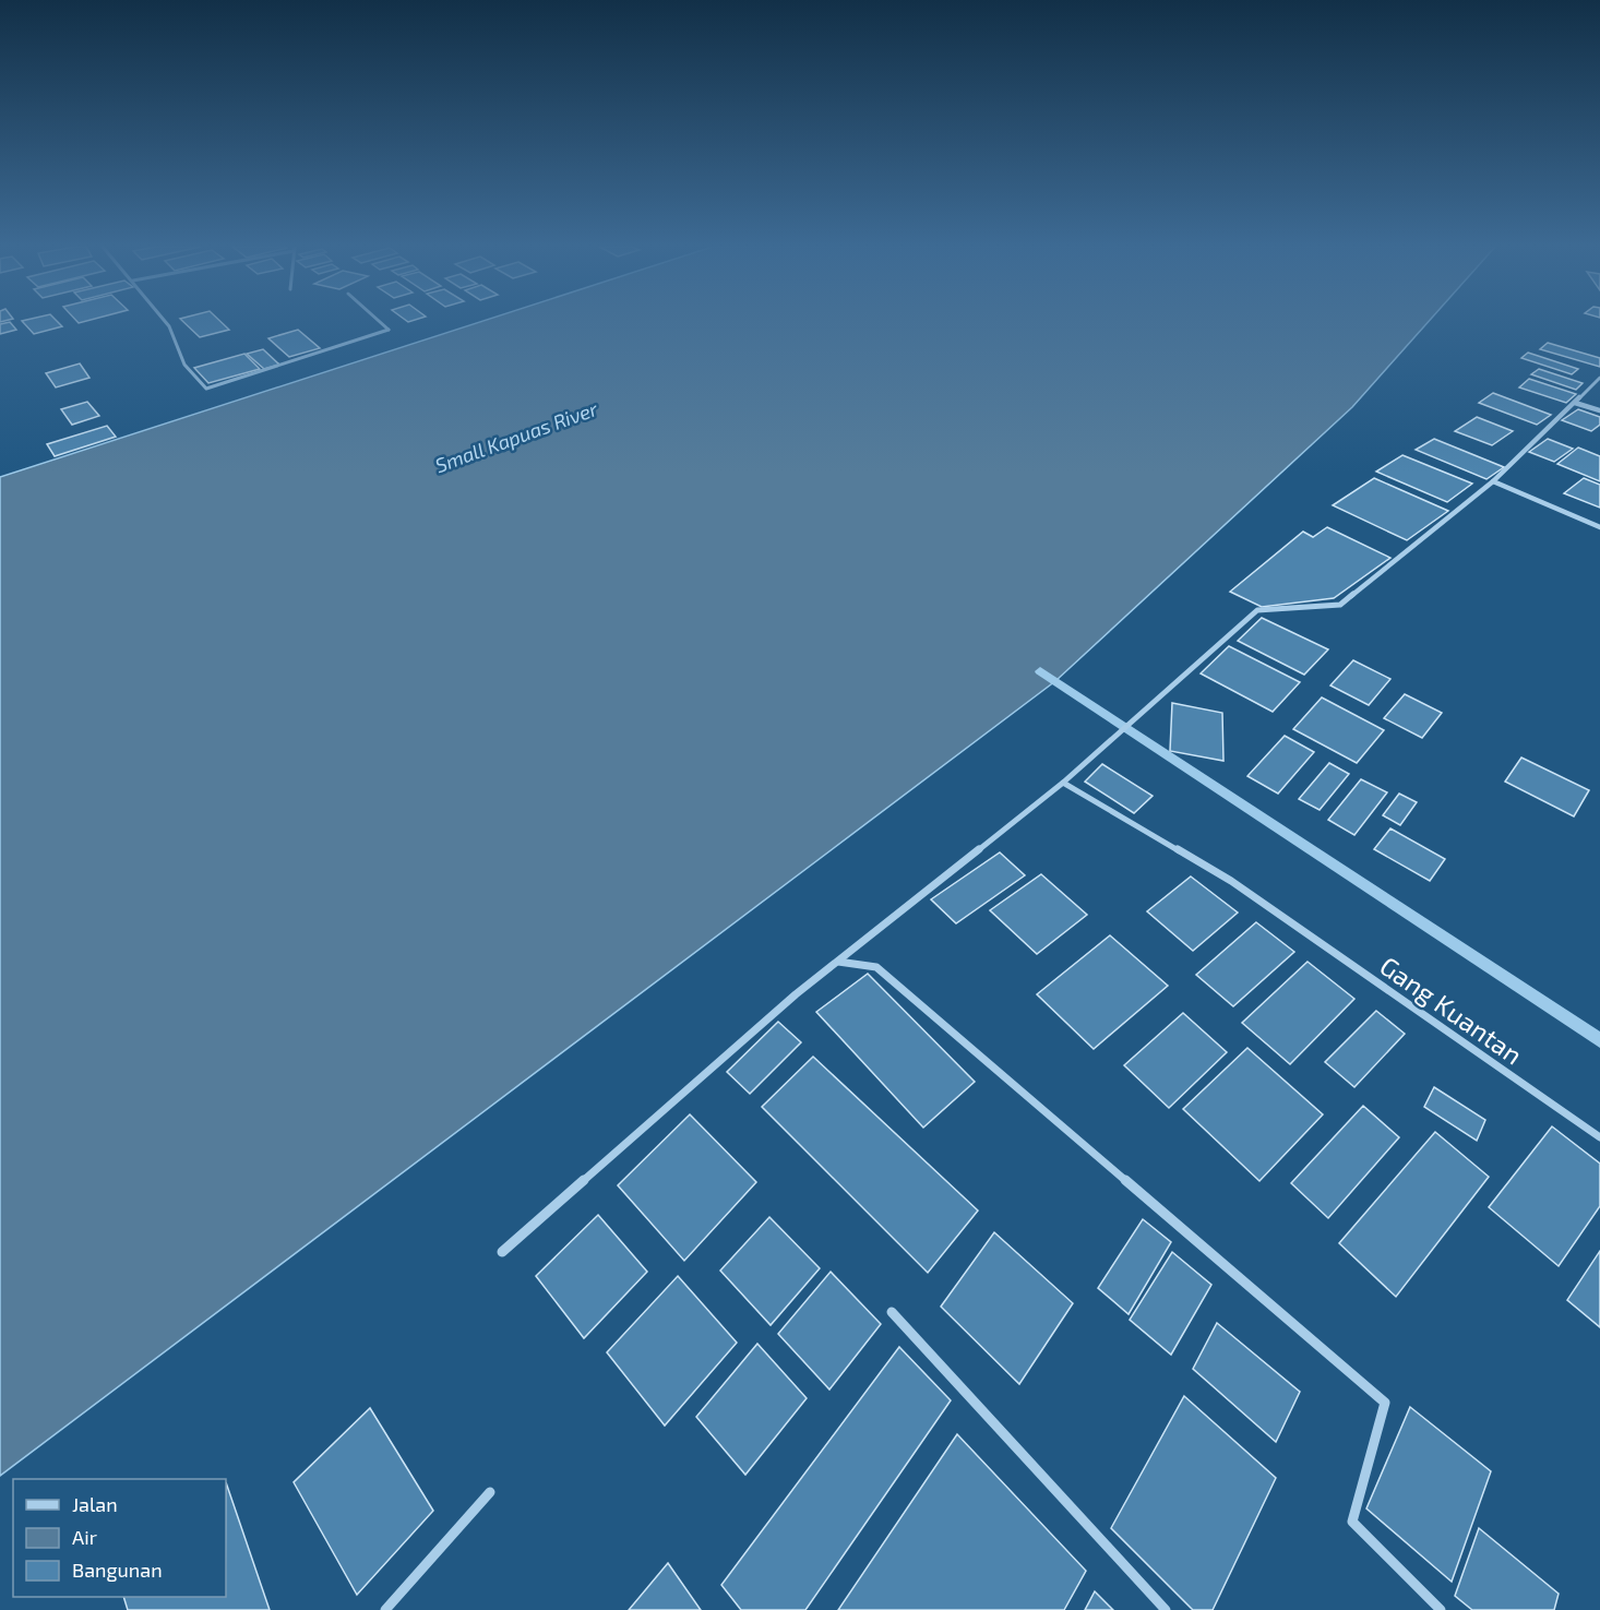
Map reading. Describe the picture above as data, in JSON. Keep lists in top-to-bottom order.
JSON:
{
  "streets": {
    "street": ["Gang Kuantan"]
  },
  "water": ["Small Kapuas River"],
  "legend": ["Jalan", "Air", "Bangunan"]
}
